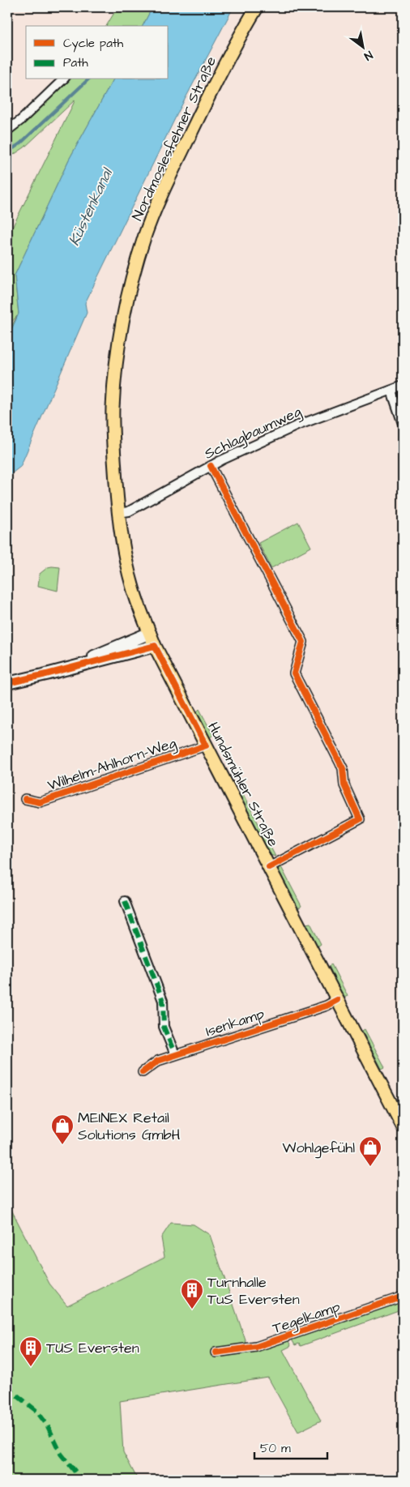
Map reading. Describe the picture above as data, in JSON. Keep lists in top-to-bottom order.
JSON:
{
  "streets": {
    "main road": ["Nordmoslesfehner Straße", "Hundsmühler Straße"],
    "street": [
      "Schlagbaumweg",
      "Wilhelm-Ahlhorn-Weg",
      "Isenkamp",
      "Tegelkamp"
    ]
  },
  "crossings": [
    ["Nordmoslesfehner Straße", "Schlagbaumweg"],
    ["Nordmoslesfehner Straße", "Hundsmühler Straße"],
    ["Wilhelm-Ahlhorn-Weg", "Hundsmühler Straße"],
    ["Hundsmühler Straße", "Isenkamp"]
  ],
  "water": ["Küstenkanal"],
  "places": {
    "shop": ["MEINEX Retail Solutions GmbH", "Wohlgefühl"],
    "building": ["Turnhalle TuS Eversten", "TUS Eversten"]
  },
  "legend": ["Cycle path", "Path"],
  "scale_bar": "50 m",
  "north": "bottom right"
}
